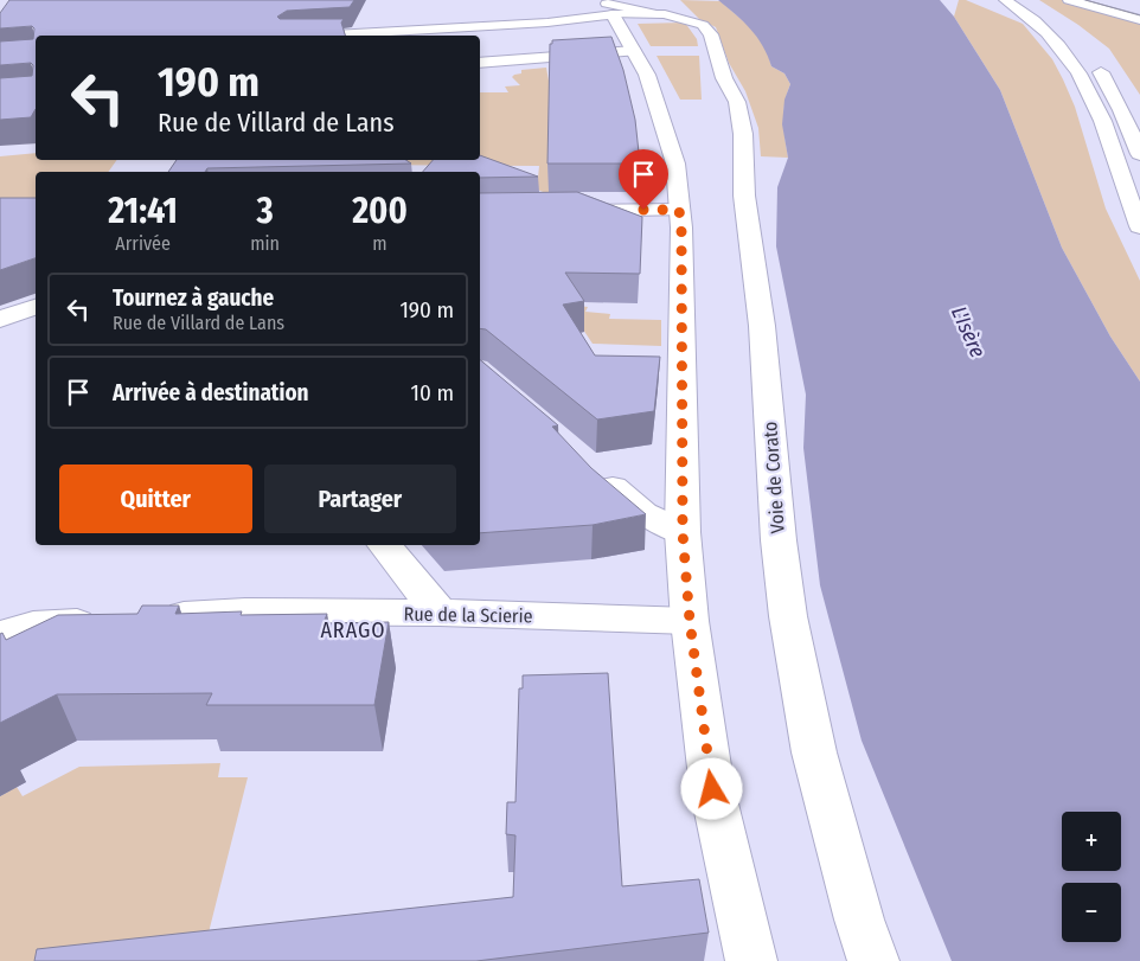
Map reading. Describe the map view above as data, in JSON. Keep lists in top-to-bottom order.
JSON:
{
  "streets": {
    "main road": ["Voie de Corato", "Rue de la Scierie"]
  },
  "districts": ["ARAGO"],
  "water": ["L'Isère"],
  "page": {
    "turn": ["190 m", "Rue de Villard de Lans"],
    "eta": [
      "21:41",
      "Arrivée",
      "3",
      "min",
      "200",
      "m"
    ],
    "list": [
      {
        "name": "Tournez à gauche",
        "note": "Rue de Villard de Lans",
        "value": "190 m"
      },
      {
        "name": "Arrivée à destination",
        "value": "10 m"
      }
    ],
    "buttons": ["Quitter", "Partager"],
    "map_buttons": ["+", "−"]
  }
}
